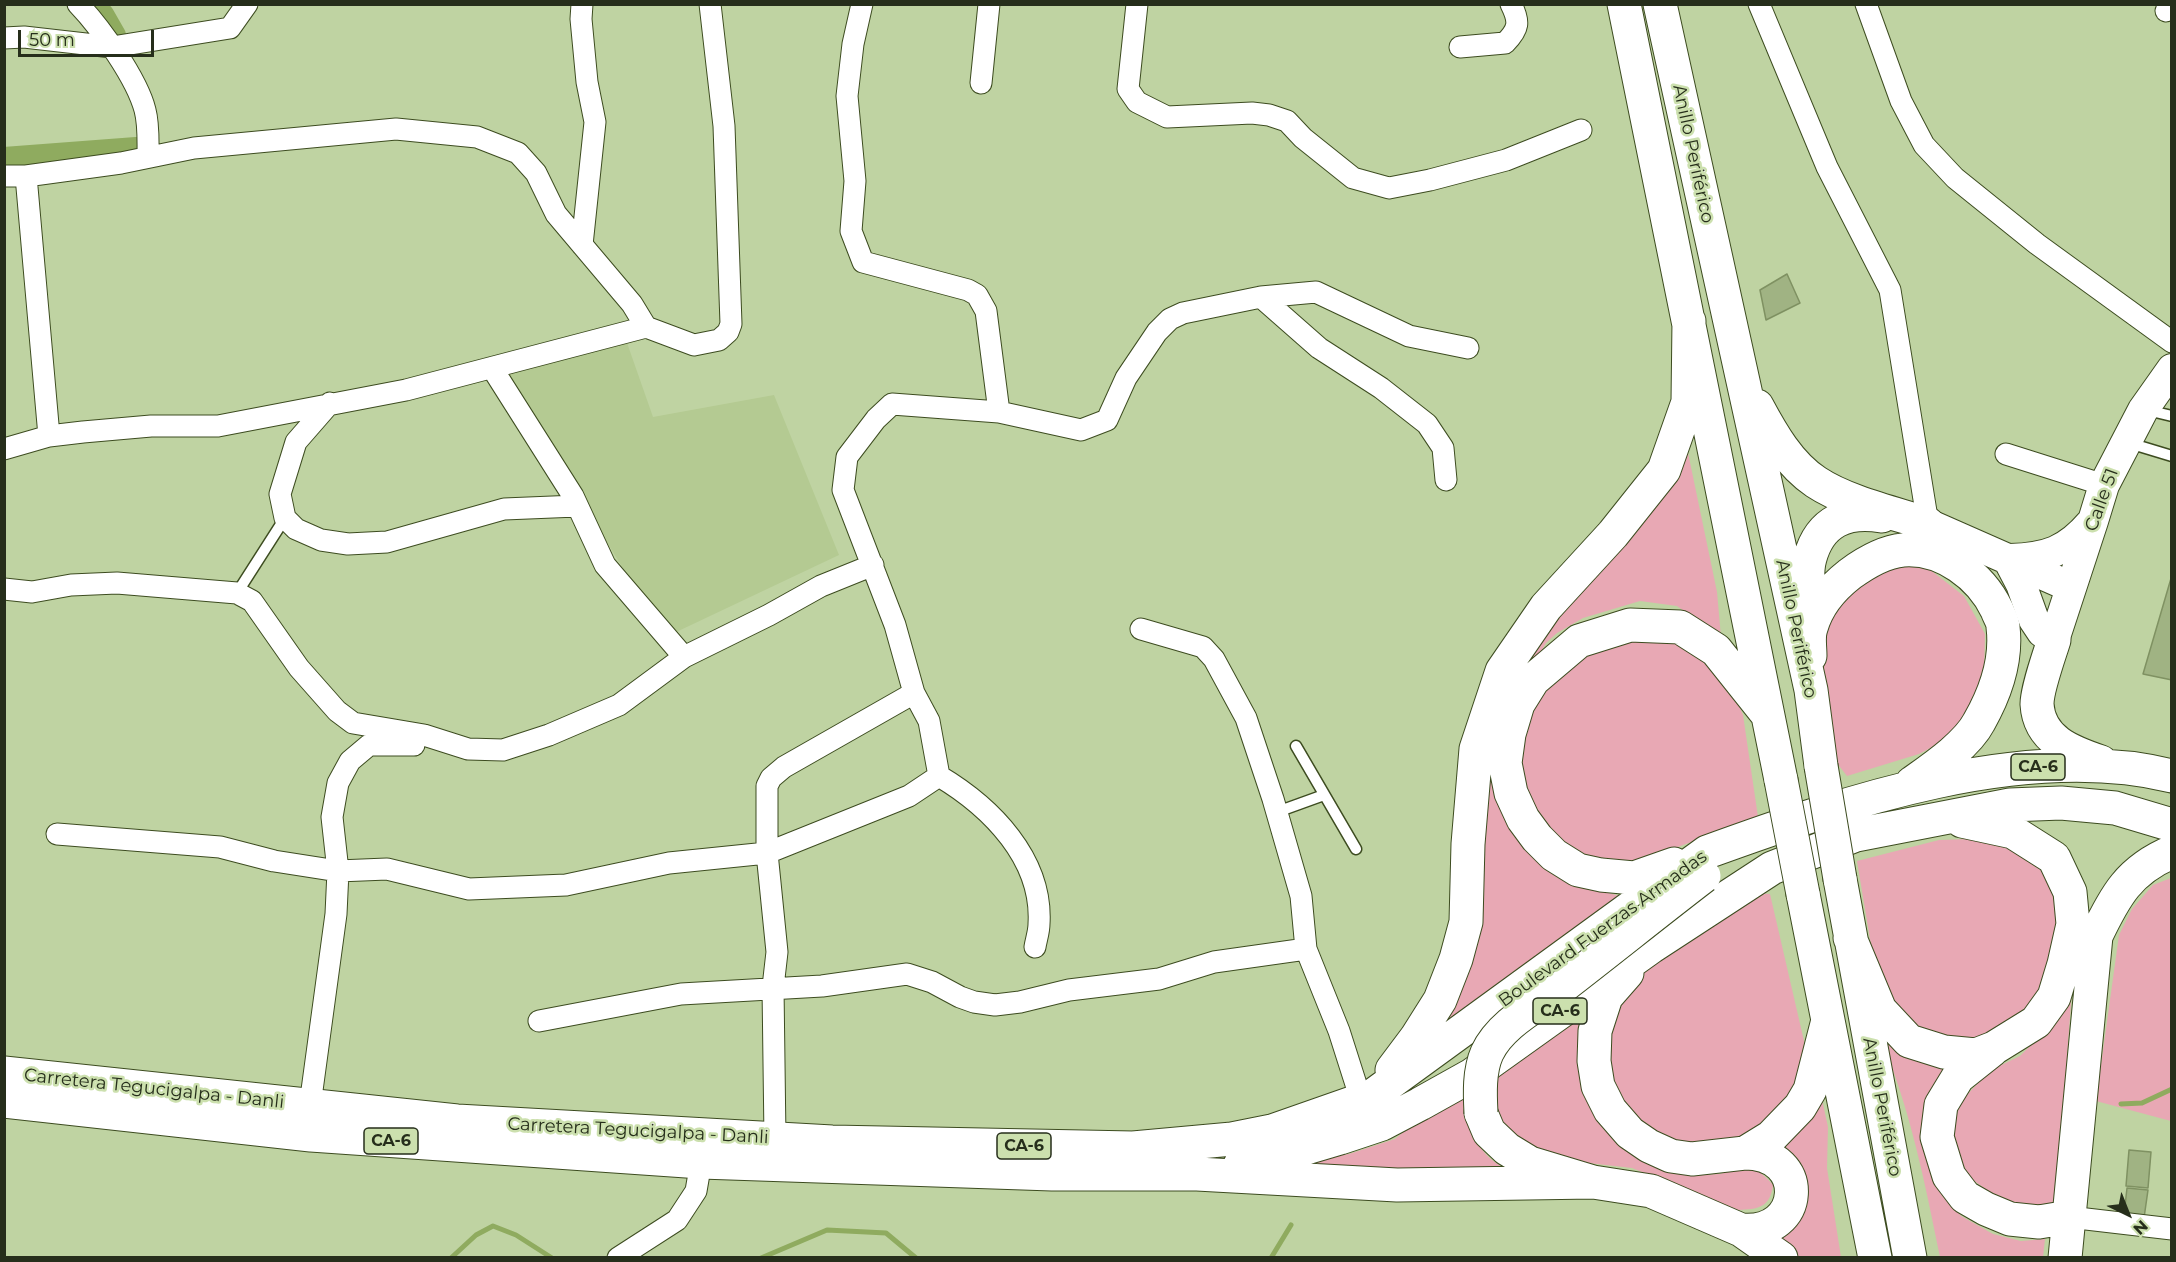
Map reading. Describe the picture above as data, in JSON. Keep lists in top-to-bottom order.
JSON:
{
  "streets": {
    "highway": [
      "Anillo Periférico",
      "CA-6",
      "Boulevard Fuerzas Armadas",
      "Carretera Tegucigalpa - Danli"
    ],
    "street": ["Calle 51"]
  },
  "crossings": [
    ["CA-6", "Boulevard Fuerzas Armadas"],
    ["CA-6", "Carretera Tegucigalpa - Danli"],
    ["Boulevard Fuerzas Armadas", "Carretera Tegucigalpa - Danli"]
  ],
  "scale_bar": "50 m",
  "north": "bottom right"
}
